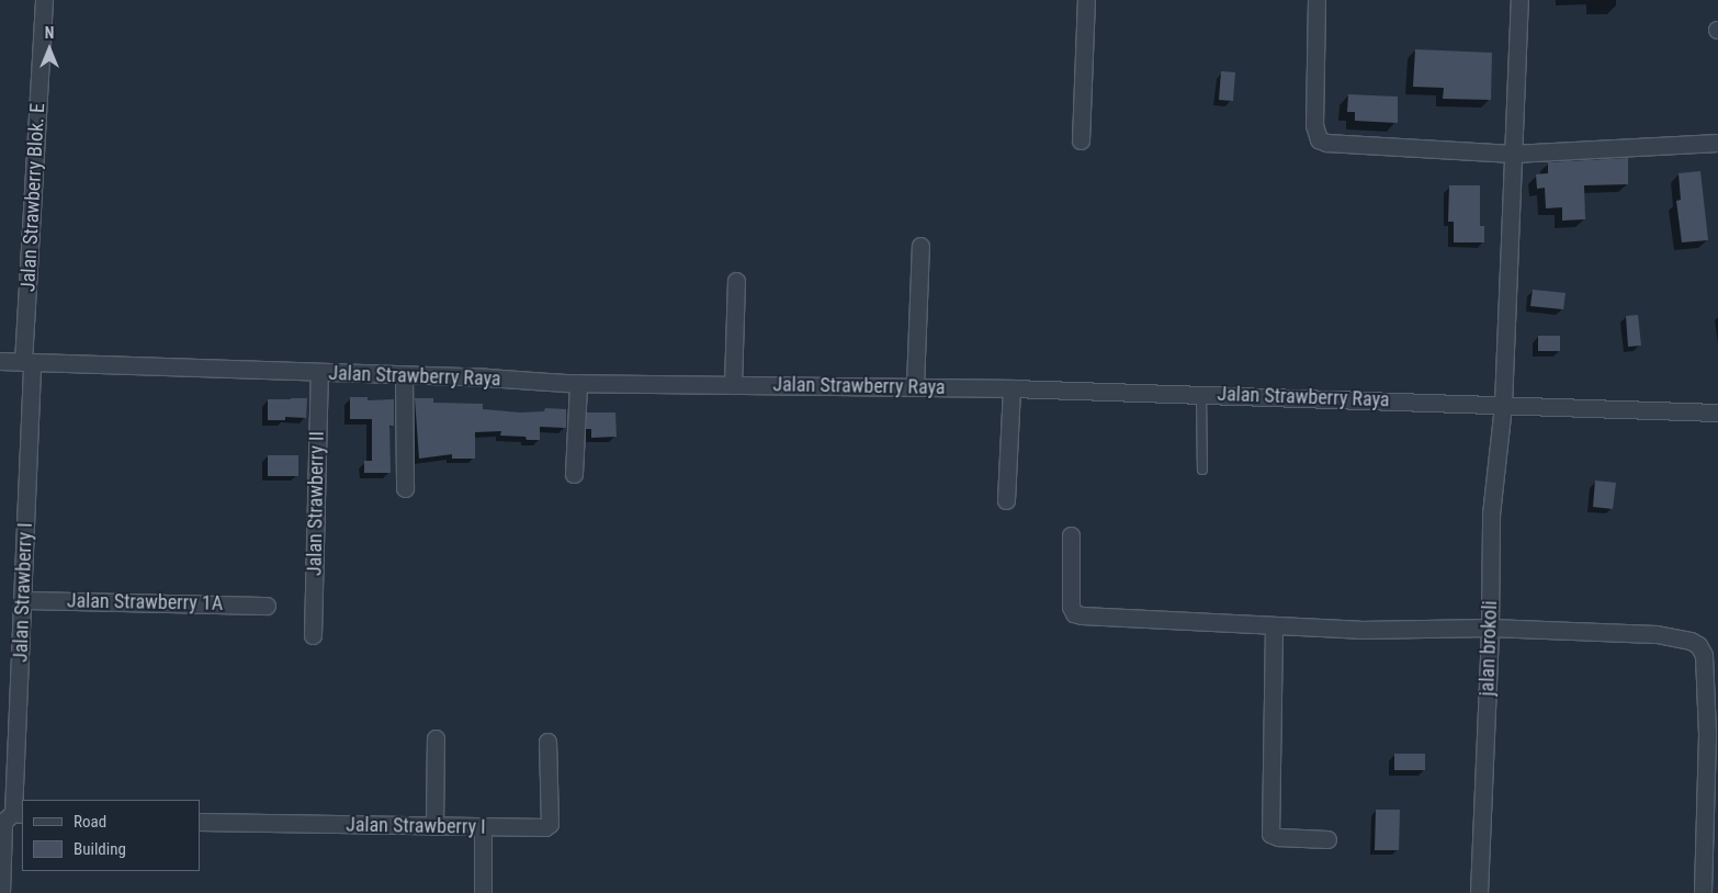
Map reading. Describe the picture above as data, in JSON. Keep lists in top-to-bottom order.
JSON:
{
  "streets": {
    "street": [
      "Jalan Strawberry Blok. E",
      "Jalan Strawberry Raya",
      "Jalan Strawberry II",
      "Jalan Strawberry I",
      "Jalan Strawberry 1A",
      "jalan brokoli"
    ]
  },
  "crossings": [
    ["Jalan Strawberry Blok. E", "Jalan Strawberry Raya"],
    ["Jalan Strawberry Blok. E", "Jalan Strawberry I"],
    ["Jalan Strawberry Raya", "Jalan Strawberry II"],
    ["Jalan Strawberry Raya", "Jalan Strawberry I"],
    ["Jalan Strawberry Raya", "jalan brokoli"],
    ["Jalan Strawberry I", "Jalan Strawberry 1A"]
  ],
  "legend": ["Road", "Building"],
  "north": "top"
}
